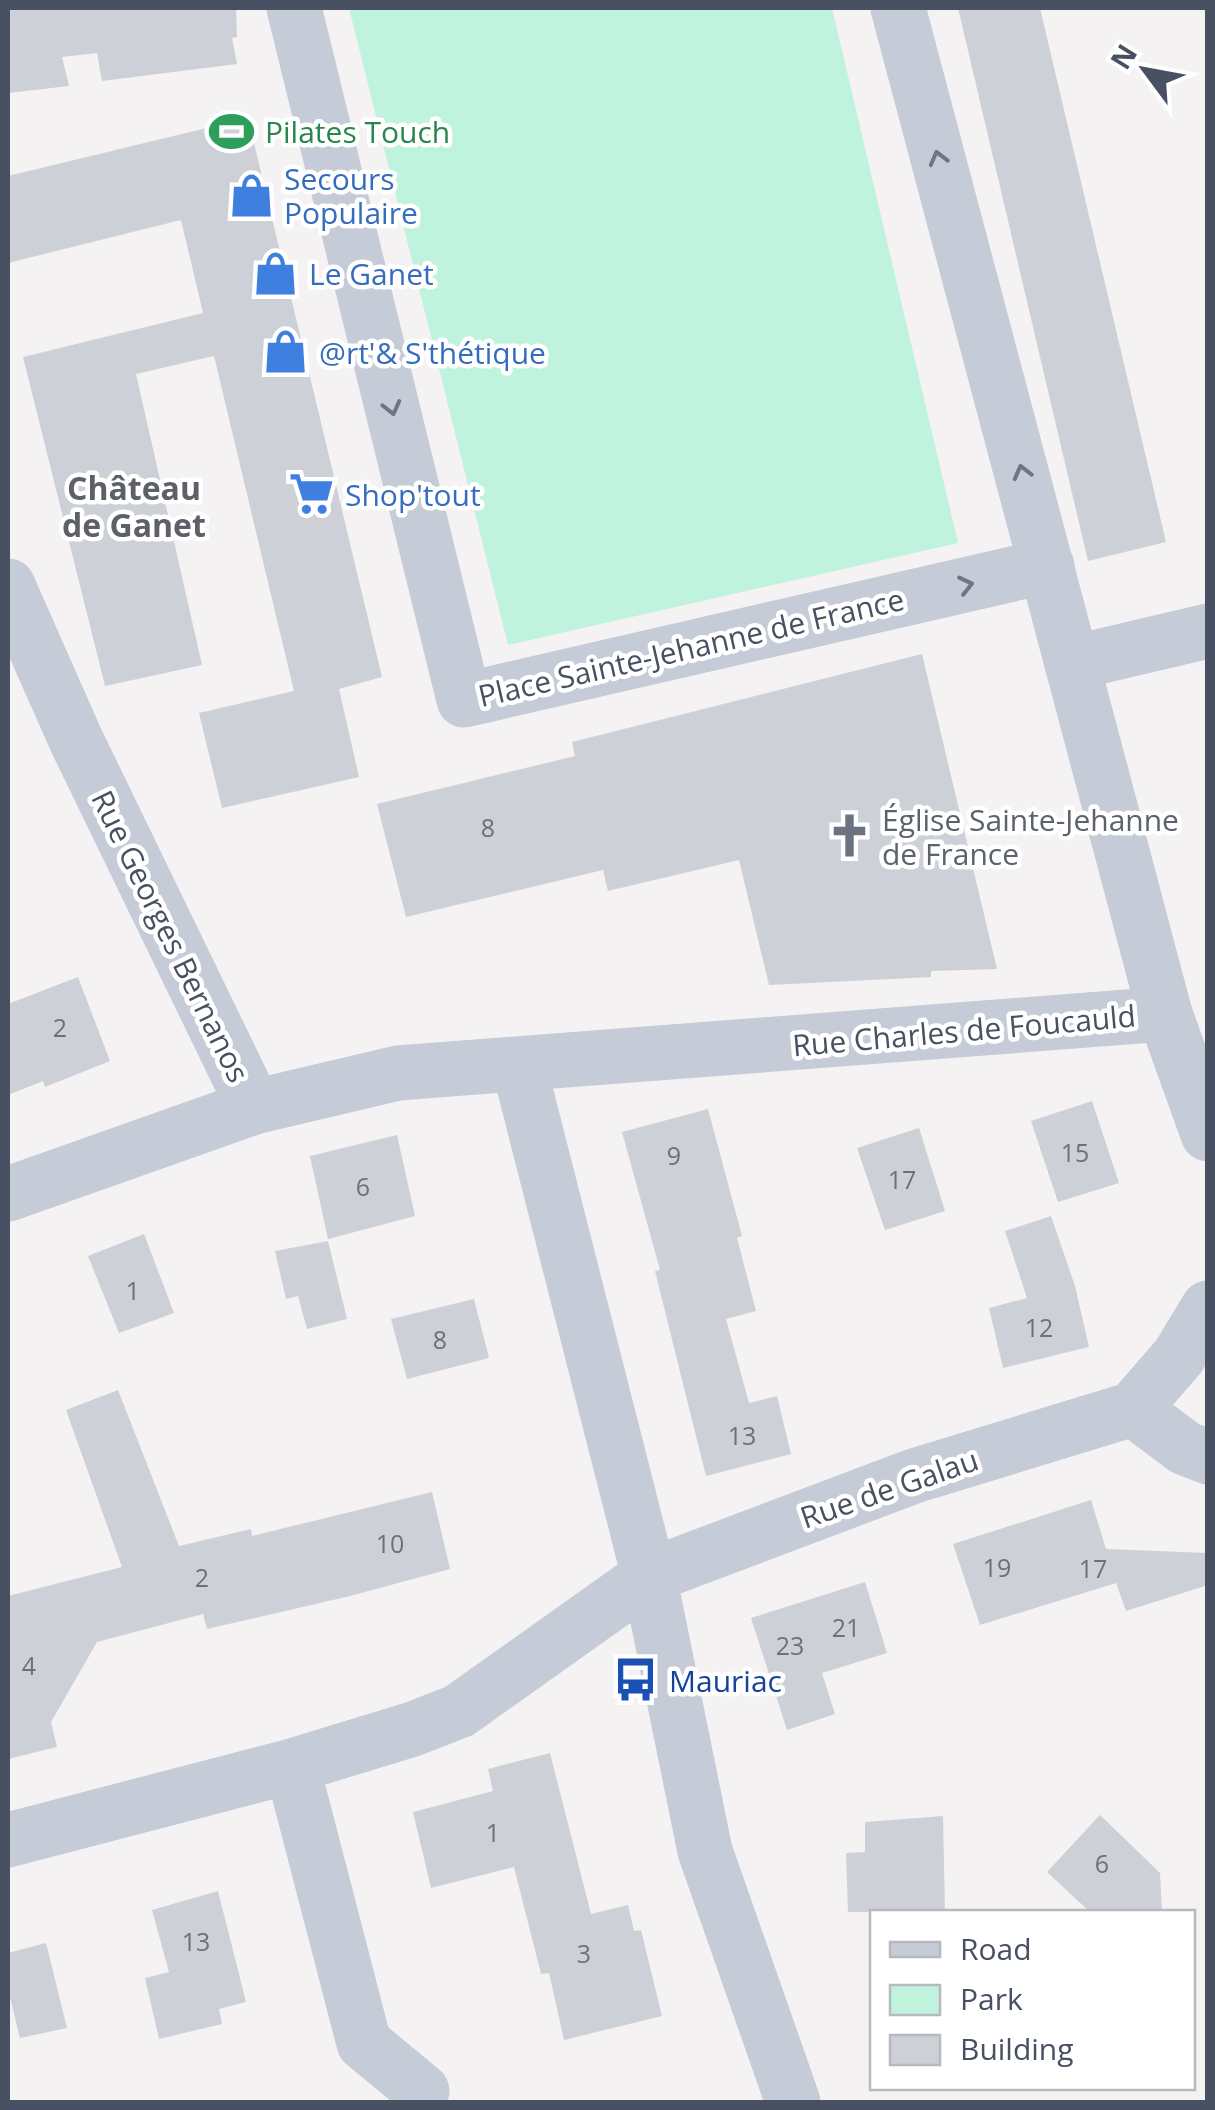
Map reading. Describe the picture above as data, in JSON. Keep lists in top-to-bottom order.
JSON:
{
  "streets": {
    "street": [
      "Place Sainte-Jehanne de France",
      "Rue Georges Bernanos",
      "Rue Charles de Foucauld",
      "Rue de Galau"
    ]
  },
  "crossings": [
    ["Place Sainte-Jehanne de France", "Rue Charles de Foucauld"],
    ["Rue Georges Bernanos", "Rue Charles de Foucauld"]
  ],
  "districts": ["Château de Ganet"],
  "places": {
    "sports": ["Pilates Touch"],
    "shop": ["Secours Populaire", "Le Ganet", "@rt'& S'thétique"],
    "supermarket": ["Shop'tout"],
    "church": ["Église Sainte-Jehanne de France"],
    "bus stop": ["Mauriac"]
  },
  "house_numbers": [
    "8",
    "2",
    "15",
    "9",
    "17",
    "6",
    "1",
    "12",
    "8",
    "13",
    "10",
    "19",
    "17",
    "2",
    "21",
    "23",
    "4",
    "1",
    "6",
    "13",
    "3"
  ],
  "legend": ["Road", "Park", "Building"],
  "north": "top left"
}
